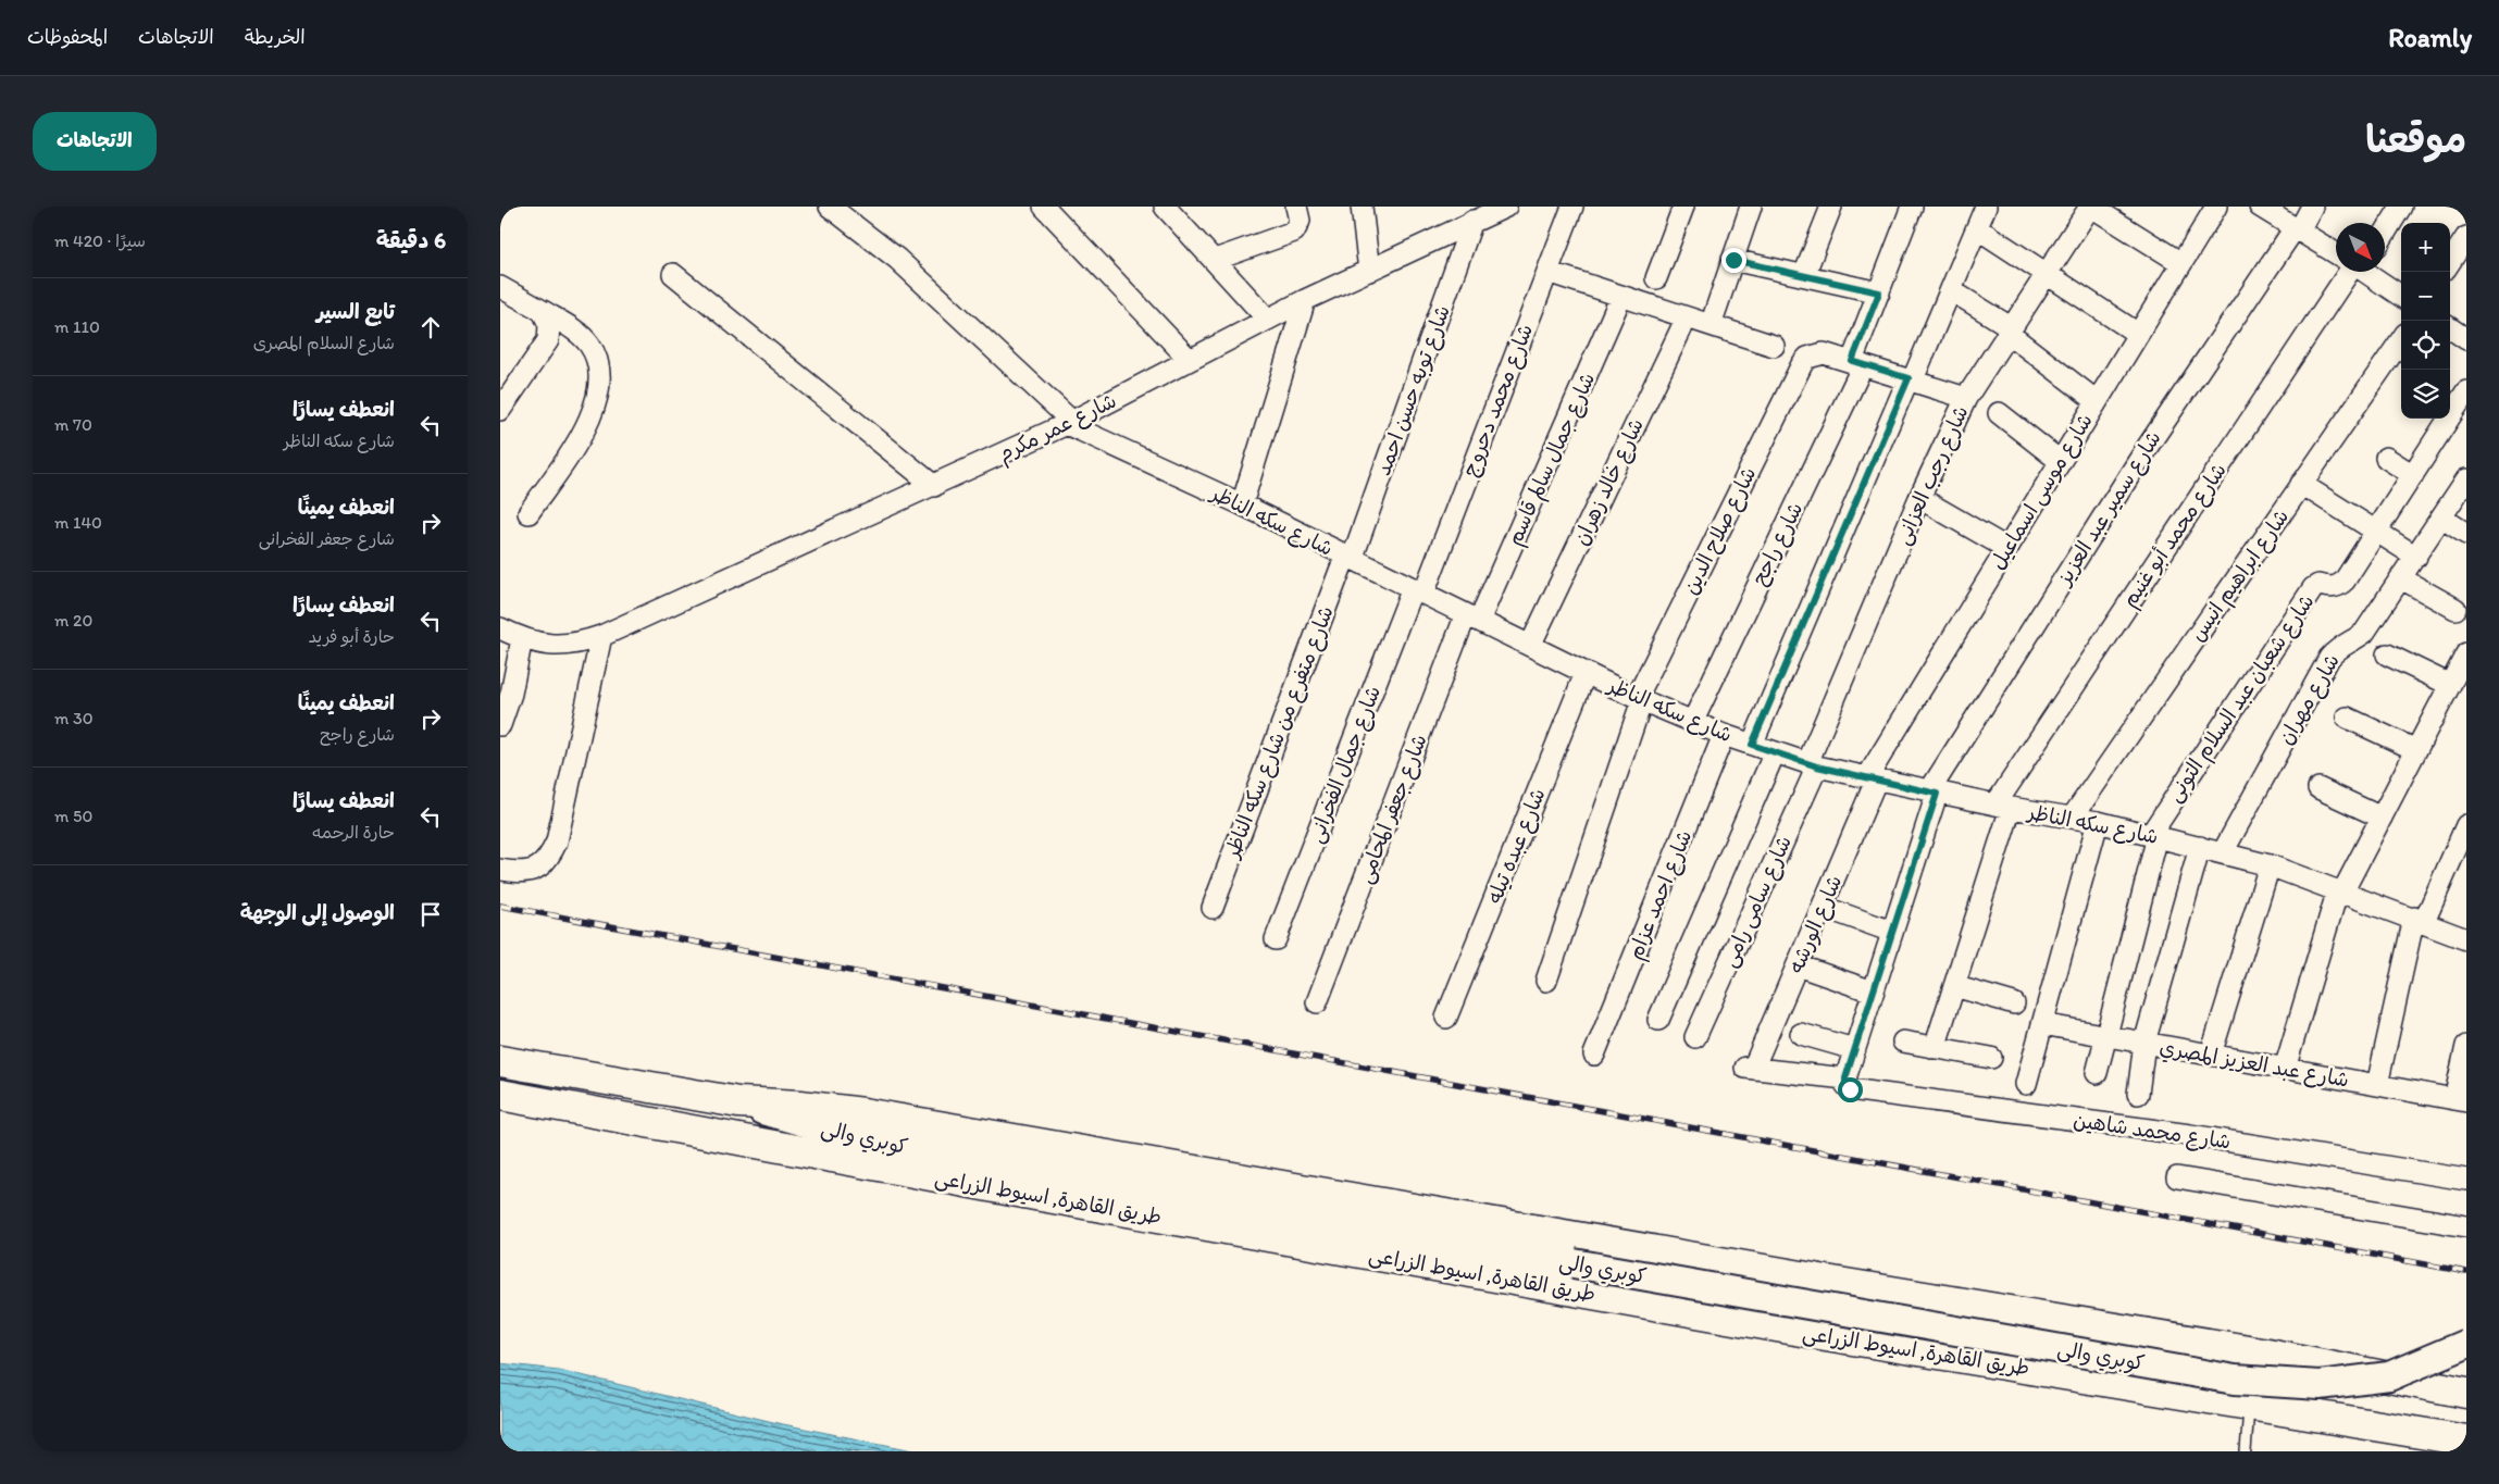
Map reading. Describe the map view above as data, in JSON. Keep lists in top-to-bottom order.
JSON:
{
  "streets": {
    "highway": ["طريق القاهرة, اسيوط الزراعى"],
    "main road": ["كوبري والى"],
    "street": [
      "شارع توبه حسن احمد",
      "شارع محمد دحروج",
      "شارع عمر مكرم",
      "شارع جمال سالم قاسم",
      "شارع رجب العزانى",
      "شارع خالد زهران",
      "شارع موسى اسماعيل",
      "شارع سمير عبد العزيز",
      "شارع سكه الناظر",
      "شارع صلاح الدين",
      "شارع محمد أبو غنيم",
      "شارع راجح",
      "شارع ابراهيم انيس",
      "شارع شعبان عبد السلام التونى",
      "شارع مهران",
      "شارع متفرع من شارع سكه الناظر",
      "شارع جمال الفخرانى",
      "شارع جعفر المحامى",
      "شارع عبده تيله",
      "شارع احمد عزام",
      "شارع سامى رامى",
      "شارع الورشه",
      "شارع عبد العزيز المصري",
      "شارع محمد شاهين"
    ]
  },
  "crossings": [
    ["شارع توبه حسن احمد", "شارع عمر مكرم"],
    ["شارع توبه حسن احمد", "شارع سكه الناظر"],
    ["شارع توبه حسن احمد", "شارع متفرع من شارع سكه الناظر"],
    ["شارع محمد دحروج", "شارع سكه الناظر"],
    ["شارع محمد دحروج", "شارع جمال الفخرانى"],
    ["شارع عمر مكرم", "شارع سكه الناظر"],
    ["شارع جمال سالم قاسم", "شارع سكه الناظر"],
    ["شارع جمال سالم قاسم", "شارع جعفر المحامى"],
    ["شارع رجب العزانى", "شارع سكه الناظر"],
    ["شارع رجب العزانى", "شارع سامى رامى"],
    ["شارع خالد زهران", "شارع سكه الناظر"],
    ["شارع موسى اسماعيل", "شارع سكه الناظر"],
    ["شارع موسى اسماعيل", "شارع الورشه"],
    ["شارع سمير عبد العزيز", "شارع سكه الناظر"],
    ["شارع سمير عبد العزيز", "شارع الورشه"],
    ["شارع سمير عبد العزيز", "شارع محمد شاهين"],
    ["شارع سكه الناظر", "شارع صلاح الدين"],
    ["شارع سكه الناظر", "شارع محمد أبو غنيم"],
    ["شارع سكه الناظر", "شارع راجح"],
    ["شارع سكه الناظر", "شارع ابراهيم انيس"],
    ["شارع سكه الناظر", "شارع شعبان عبد السلام التونى"],
    ["شارع سكه الناظر", "شارع مهران"],
    ["شارع سكه الناظر", "شارع متفرع من شارع سكه الناظر"],
    ["شارع سكه الناظر", "شارع جمال الفخرانى"],
    ["شارع سكه الناظر", "شارع جعفر المحامى"],
    ["شارع سكه الناظر", "شارع عبده تيله"],
    ["شارع سكه الناظر", "شارع احمد عزام"],
    ["شارع سكه الناظر", "شارع سامى رامى"],
    ["شارع سكه الناظر", "شارع الورشه"],
    ["شارع صلاح الدين", "شارع راجح"],
    ["شارع الورشه", "شارع محمد شاهين"],
    ["كوبري والى", "طريق القاهرة, اسيوط الزراعى"]
  ],
  "north": "bottom right",
  "page": {
    "header": "Roamly",
    "nav": ["الخريطة", "الاتجاهات", "المحفوظات"],
    "title": "موقعنا",
    "buttons": "الاتجاهات",
    "heading": ["6 دقيقة", "سيرًا · 420 m"],
    "map_buttons": ["+", "−"],
    "list": [
      ["تابع السير", "شارع السلام المصرى", "110 m"],
      ["انعطف يسارًا", "شارع سكه الناظر", "70 m"],
      ["انعطف يمينًا", "شارع جعفر الفخرانى", "140 m"],
      ["انعطف يسارًا", "حارة أبو فريد", "20 m"],
      ["انعطف يمينًا", "شارع راجح", "30 m"],
      ["انعطف يسارًا", "حارة الرحمه", "50 m"],
      "الوصول إلى الوجهة"
    ]
  }
}
